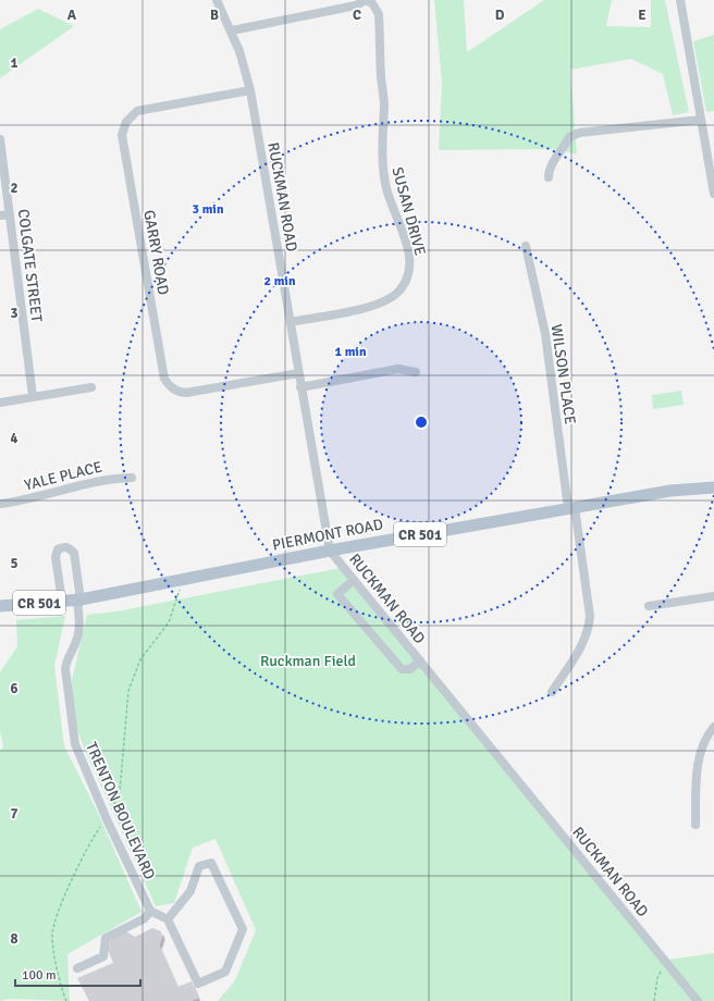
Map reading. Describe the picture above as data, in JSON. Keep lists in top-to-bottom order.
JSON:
{
  "streets": {
    "main road": ["PIERMONT ROAD", "CR 501"],
    "street": [
      "RUCKMAN ROAD",
      "SUSAN DRIVE",
      "GARRY ROAD",
      "COLGATE STREET",
      "WILSON PLACE",
      "YALE PLACE",
      "TRENTON BOULEVARD"
    ]
  },
  "crossings": [
    ["RUCKMAN ROAD", "SUSAN DRIVE"],
    ["RUCKMAN ROAD", "GARRY ROAD"],
    ["RUCKMAN ROAD", "PIERMONT ROAD"],
    ["WILSON PLACE", "PIERMONT ROAD"],
    ["PIERMONT ROAD", "TRENTON BOULEVARD"]
  ],
  "parks": ["Ruckman Field"],
  "scale_bar": "100 m",
  "grid": {
    "columns": [
      "A",
      "B",
      "C",
      "D",
      "E"
    ],
    "rows": [
      "1",
      "2",
      "3",
      "4",
      "5",
      "6",
      "7",
      "8"
    ]
  },
  "rings": ["3 min", "2 min", "1 min"]
}
